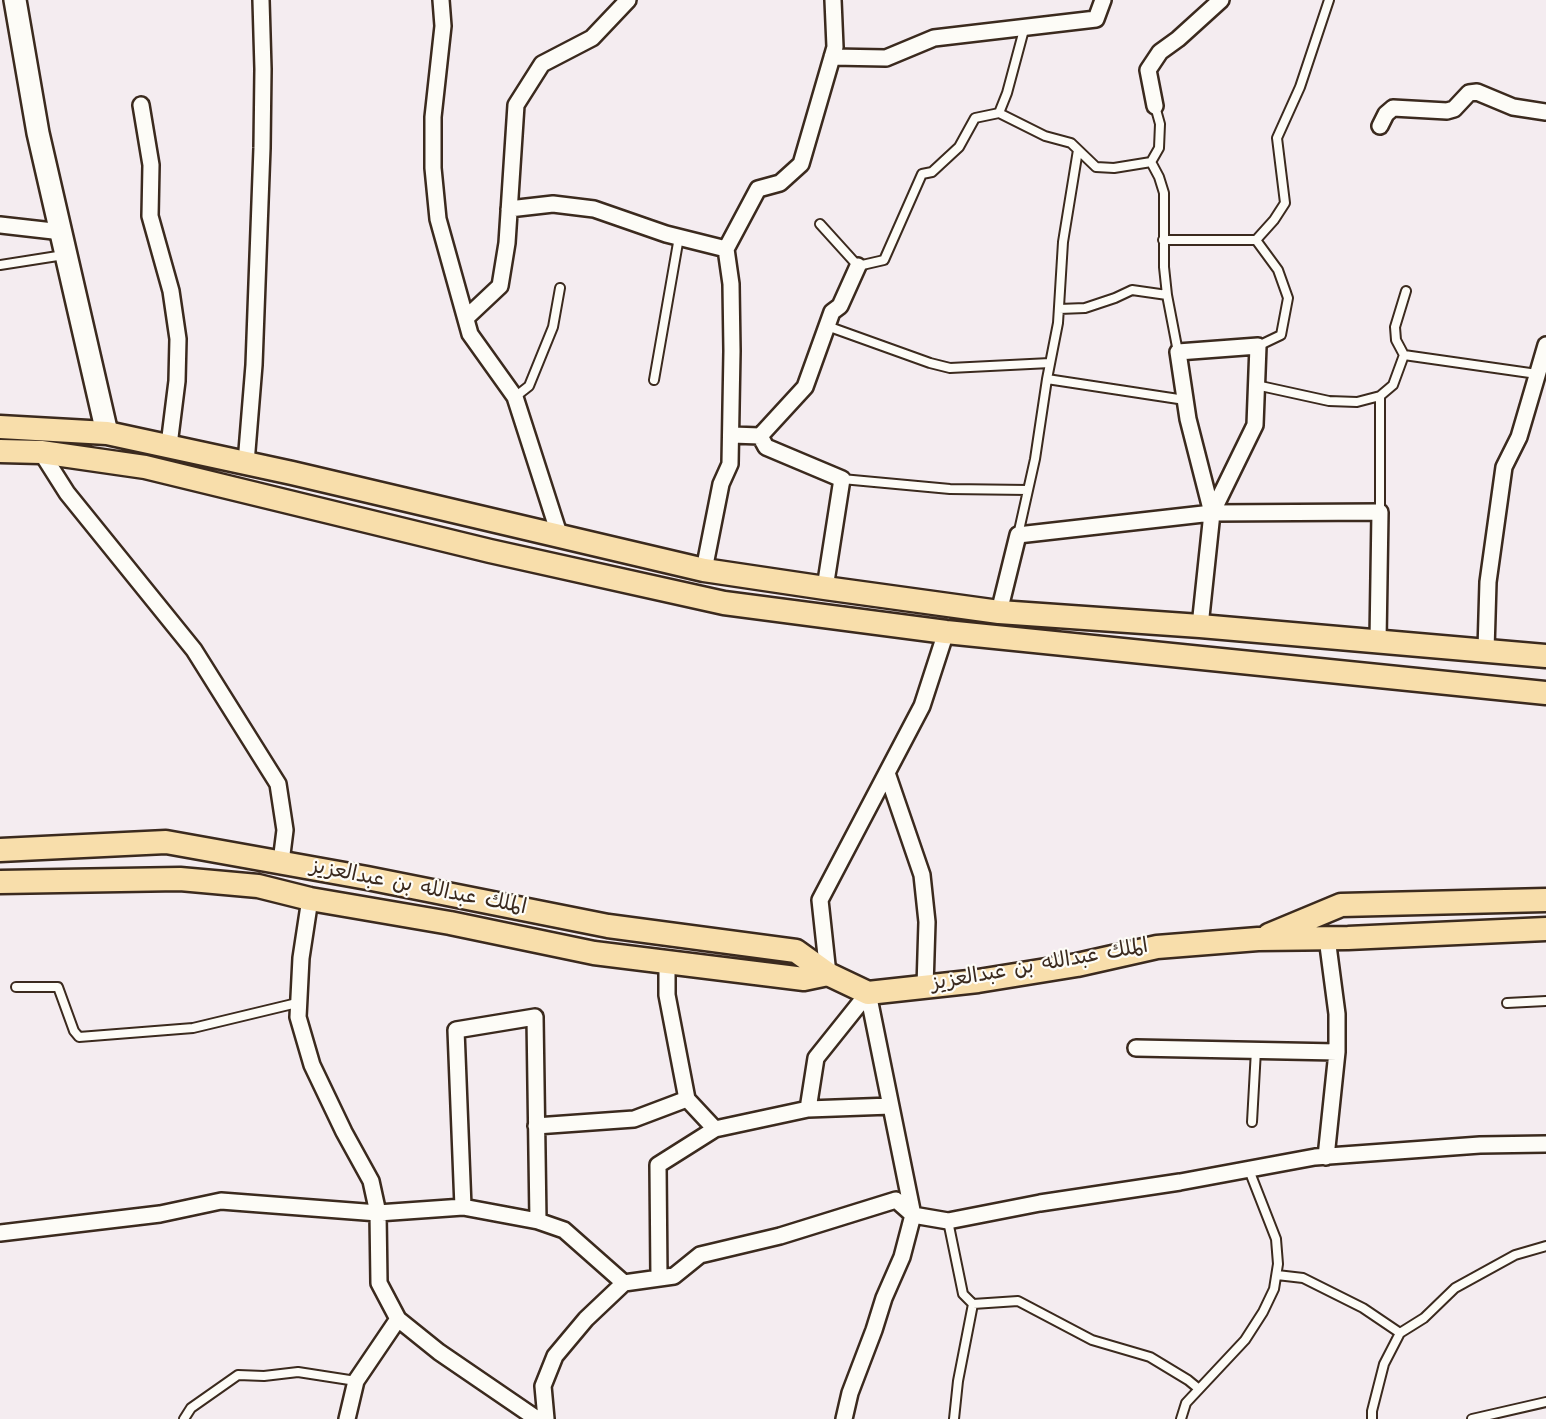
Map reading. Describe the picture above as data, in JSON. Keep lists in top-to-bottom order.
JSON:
{
  "streets": {
    "main road": ["الملك عبدالله بن عبدالعزيز"]
  }
}
